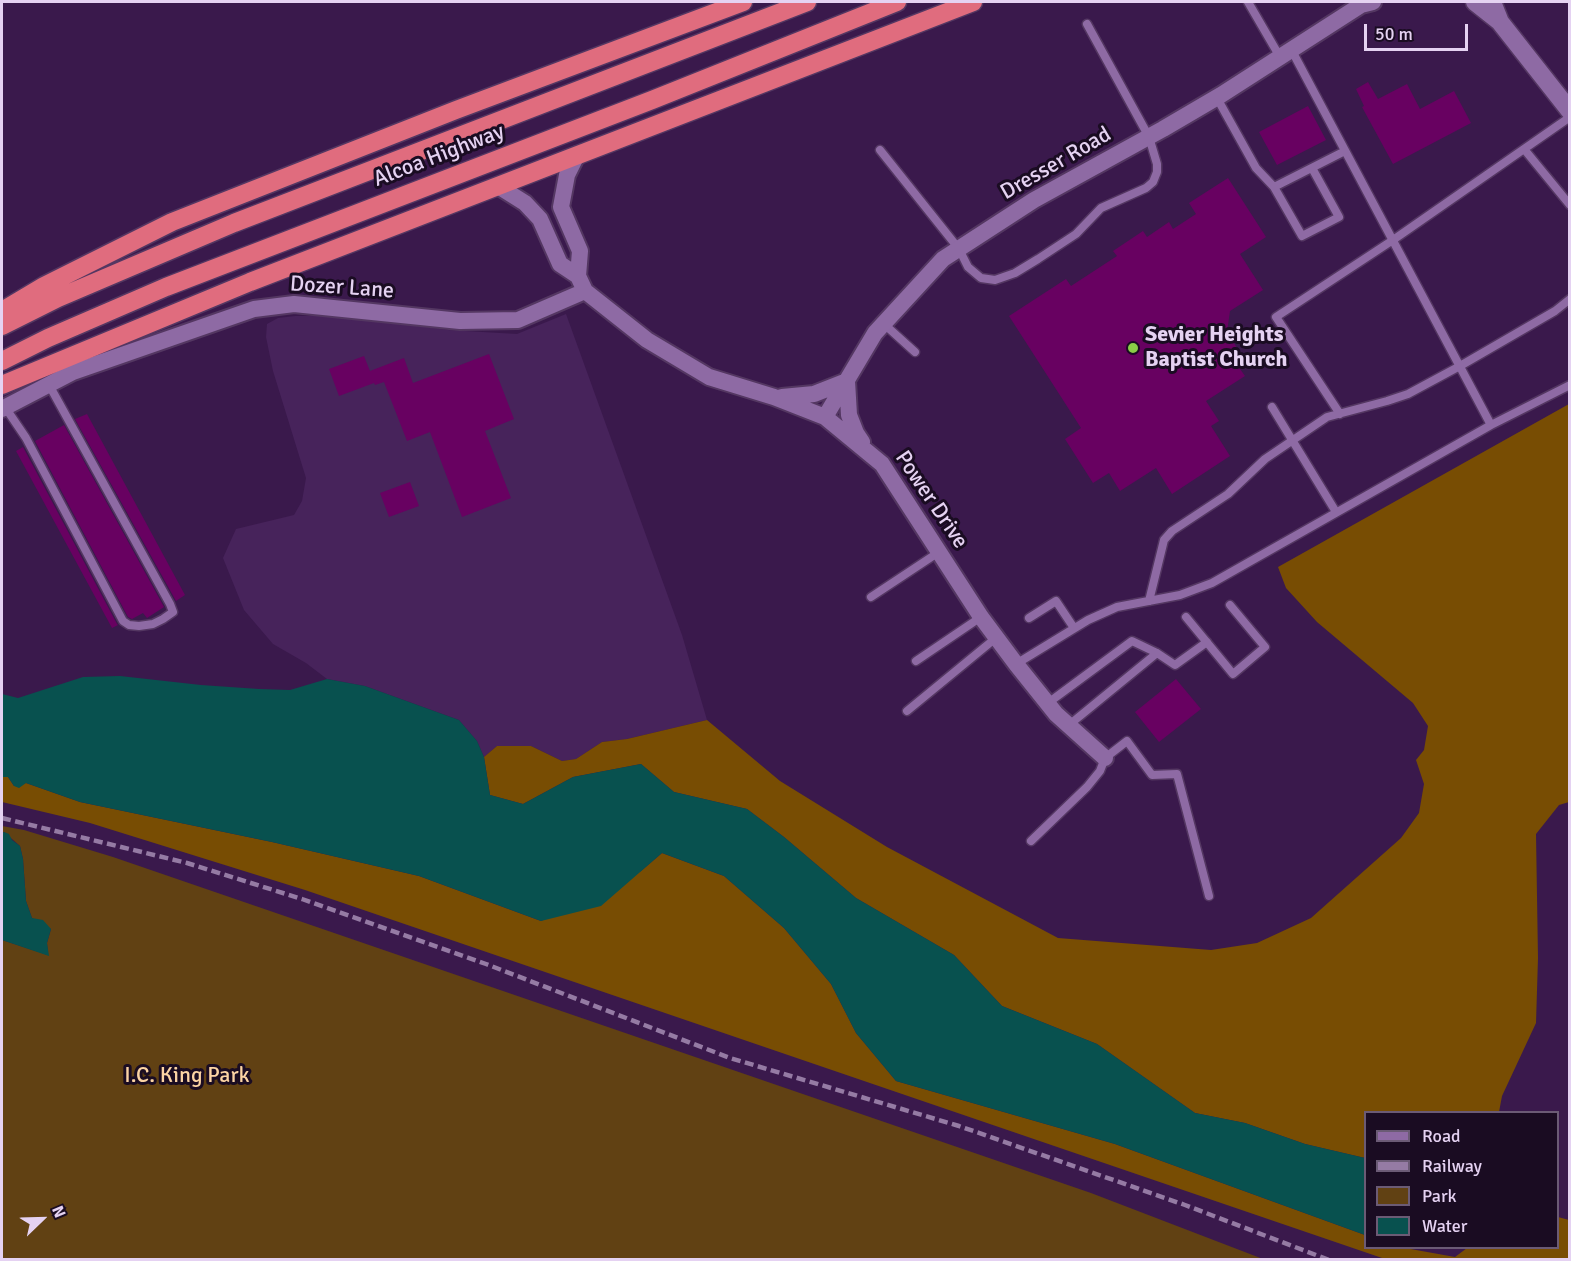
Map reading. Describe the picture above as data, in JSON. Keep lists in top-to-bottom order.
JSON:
{
  "streets": {
    "highway": ["Alcoa Highway"],
    "street": ["Dresser Road", "Dozer Lane", "Power Drive"]
  },
  "crossings": [
    ["Dresser Road", "Power Drive"],
    ["Dozer Lane", "Power Drive"]
  ],
  "parks": ["I.C. King Park"],
  "places": ["Sevier Heights Baptist Church"],
  "legend": [
    "Road",
    "Railway",
    "Park",
    "Water"
  ],
  "scale_bar": "50 m",
  "north": "top right"
}
